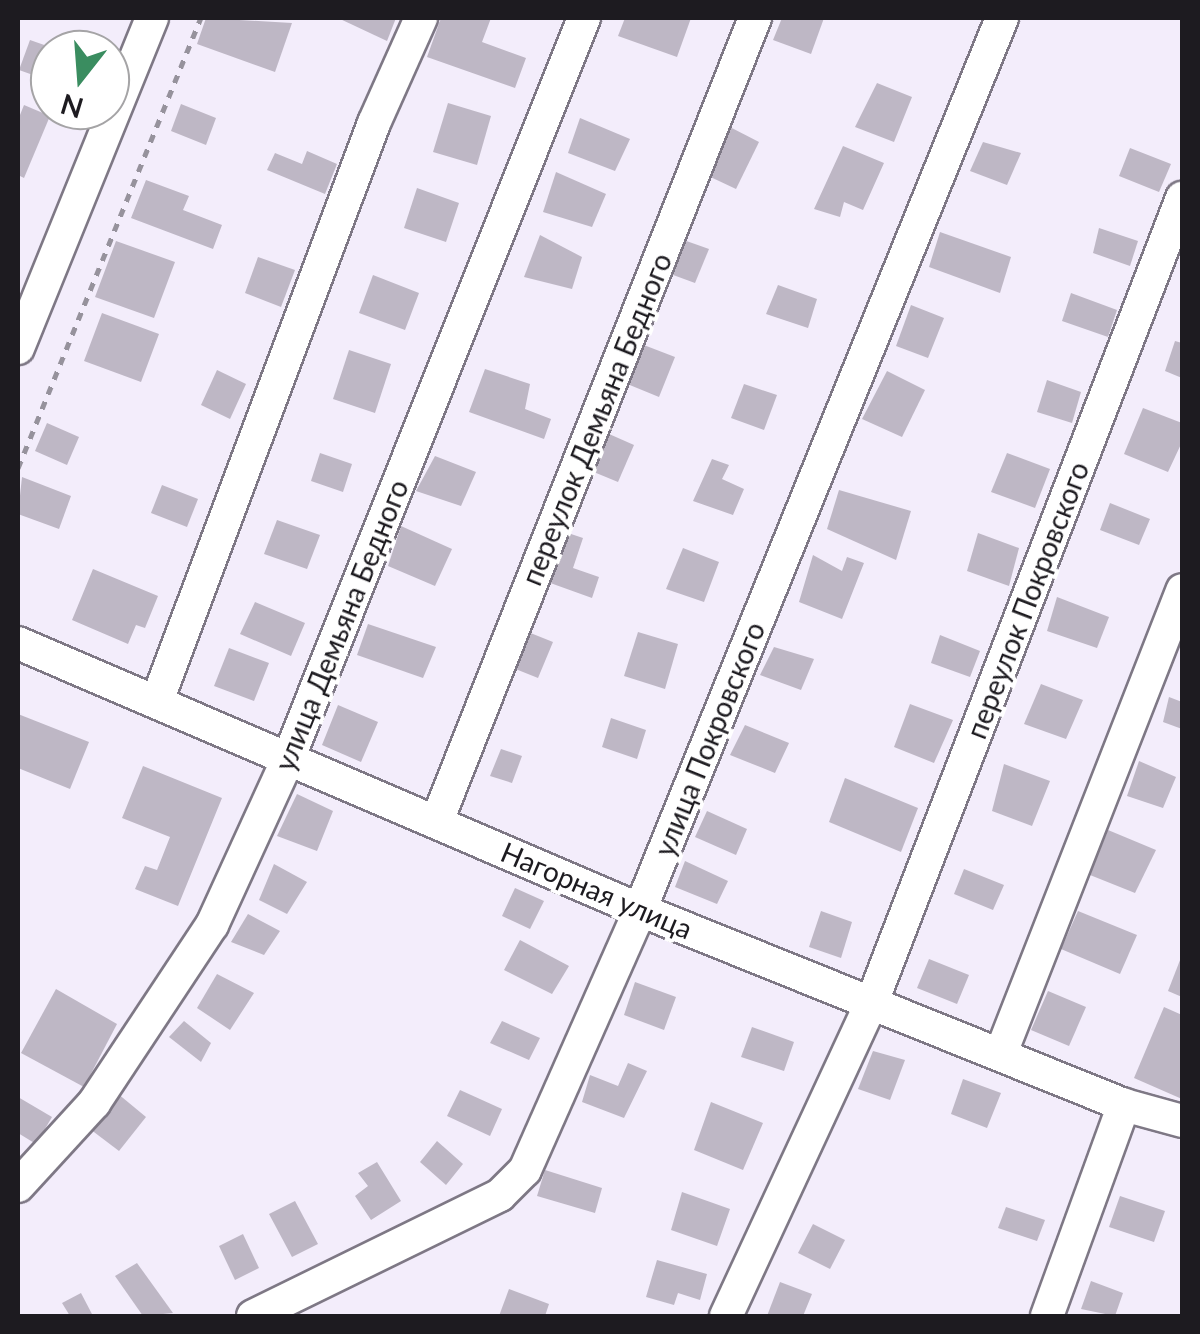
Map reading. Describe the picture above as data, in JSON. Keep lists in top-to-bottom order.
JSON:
{
  "streets": {
    "street": [
      "переулок Демьяна Бедного",
      "переулок Покровского",
      "улица Демьяна Бедного",
      "улица Покровского",
      "Нагорная улица"
    ]
  },
  "crossings": [
    ["переулок Демьяна Бедного", "Нагорная улица"],
    ["переулок Покровского", "Нагорная улица"],
    ["улица Демьяна Бедного", "Нагорная улица"],
    ["улица Покровского", "Нагорная улица"]
  ],
  "north": "bottom"
}
